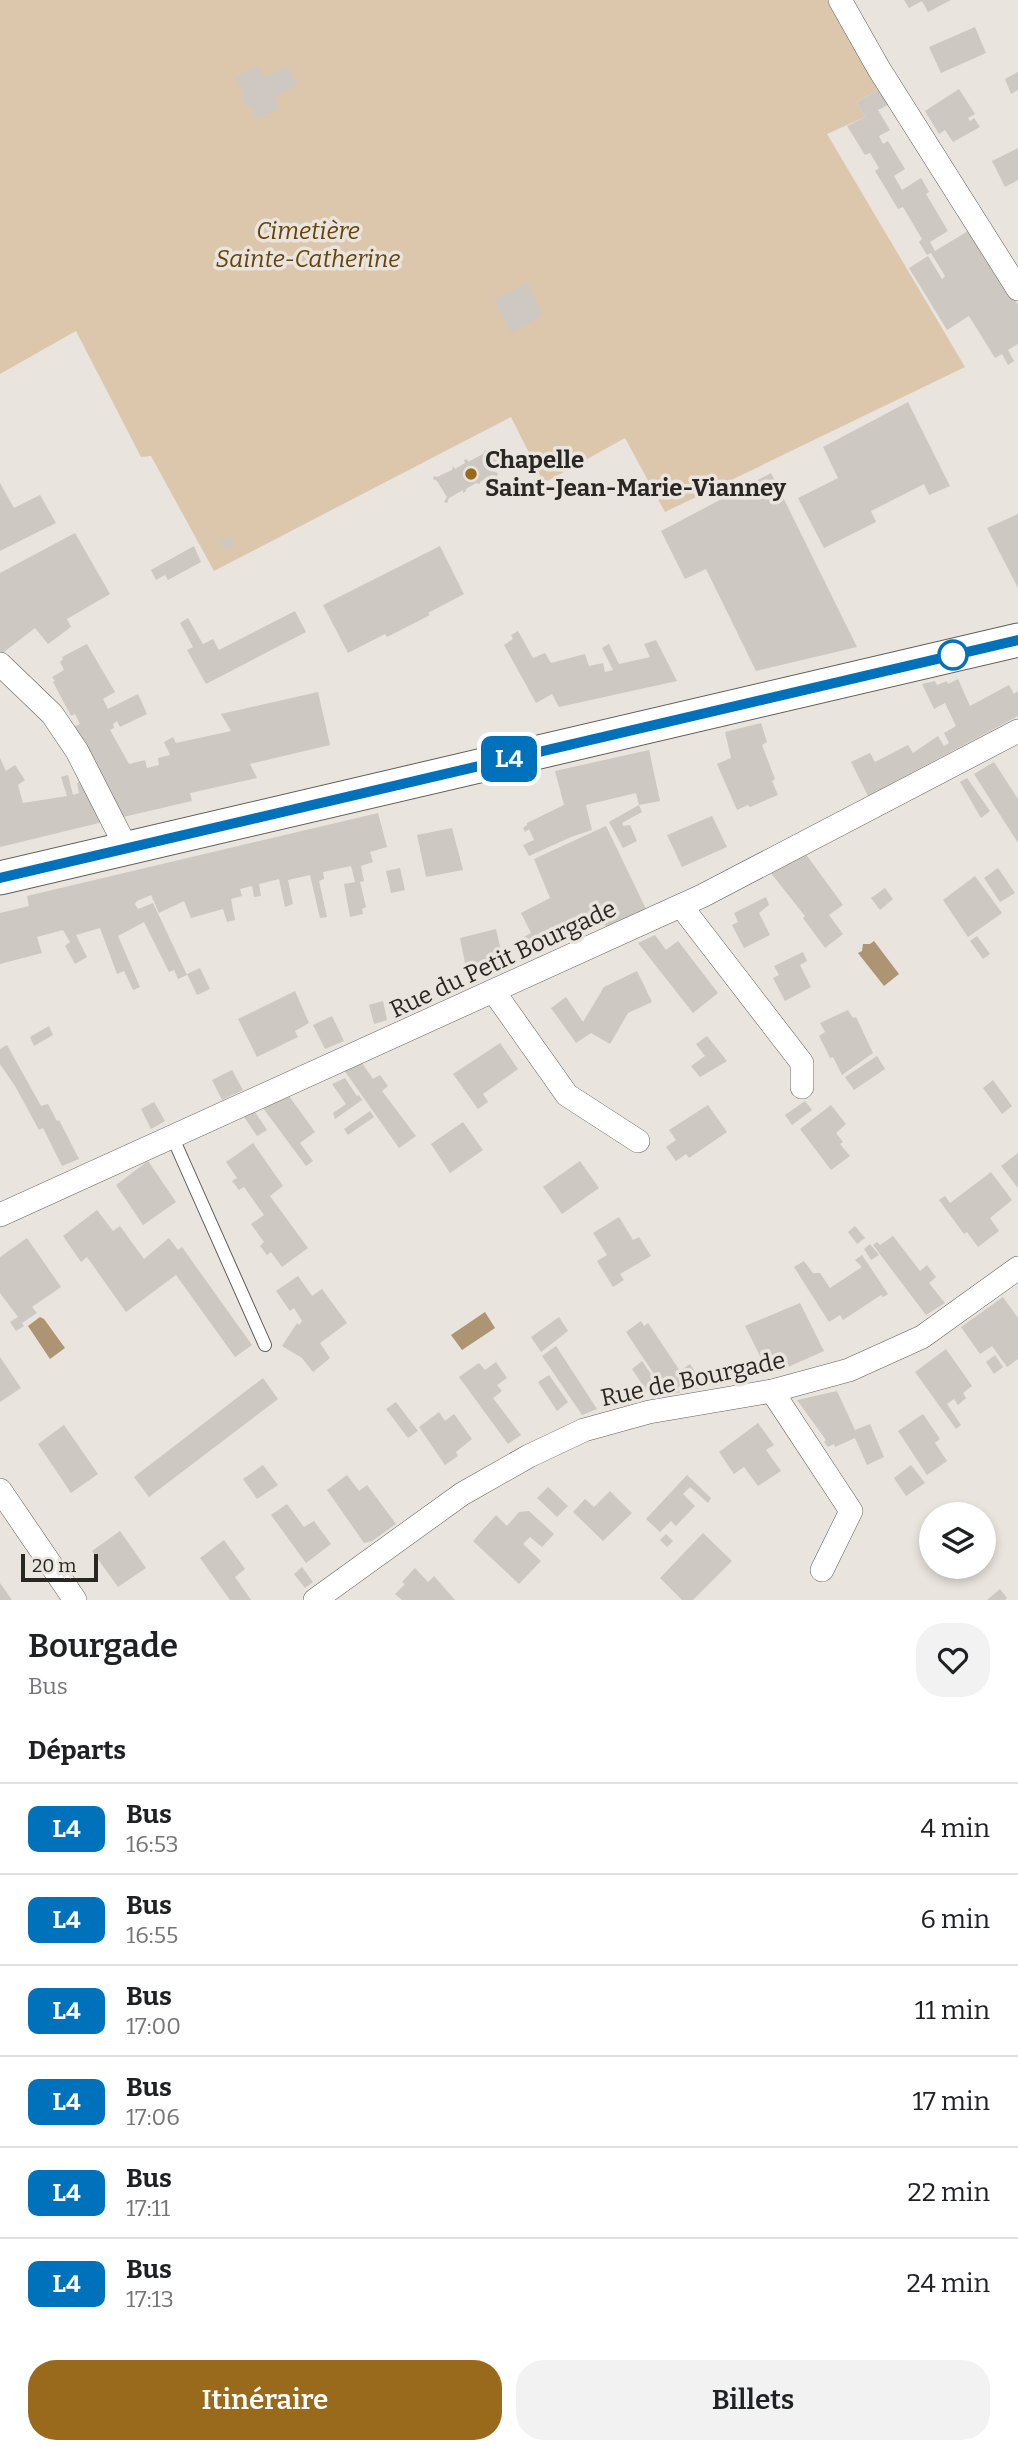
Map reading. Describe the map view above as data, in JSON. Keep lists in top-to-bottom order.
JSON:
{
  "streets": {
    "street": ["Rue du Petit Bourgade", "Rue de Bourgade"]
  },
  "parks": ["Cimetière Sainte-Catherine"],
  "places": ["Chapelle Saint-Jean-Marie-Vianney"],
  "lines": ["bus line L4"],
  "scale_bar": "20 m",
  "page": {
    "on_map": "L4",
    "scale": "20 m",
    "heading": [
      ["Bourgade", "Bus"],
      "Départs"
    ],
    "list": [
      {
        "mark": "L4",
        "name": "Bus",
        "note": "16:53",
        "value": "4 min"
      },
      {
        "mark": "L4",
        "name": "Bus",
        "note": "16:55",
        "value": "6 min"
      },
      {
        "mark": "L4",
        "name": "Bus",
        "note": "17:00",
        "value": "11 min"
      },
      {
        "mark": "L4",
        "name": "Bus",
        "note": "17:06",
        "value": "17 min"
      },
      {
        "mark": "L4",
        "name": "Bus",
        "note": "17:11",
        "value": "22 min"
      },
      {
        "mark": "L4",
        "name": "Bus",
        "note": "17:13",
        "value": "24 min"
      }
    ],
    "buttons": ["Itinéraire", "Billets"]
  }
}
